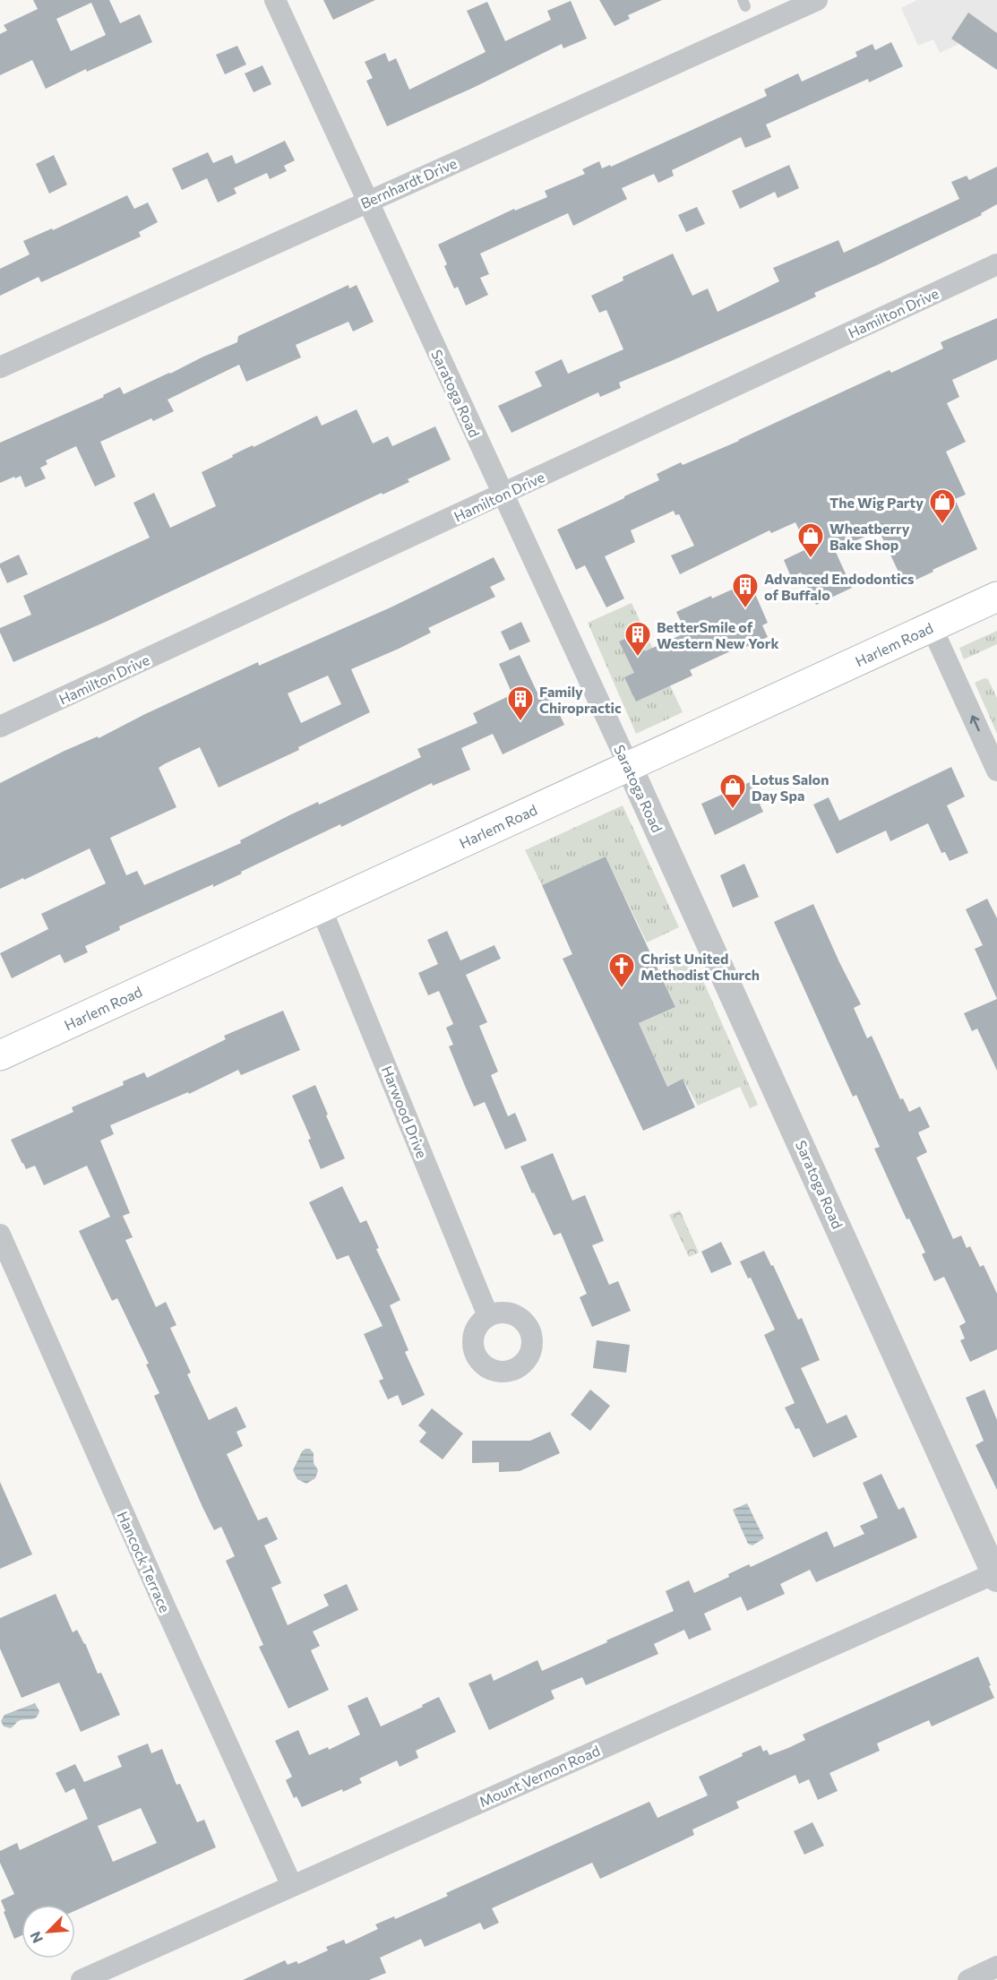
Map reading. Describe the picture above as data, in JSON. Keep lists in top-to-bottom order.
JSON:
{
  "streets": {
    "main road": ["Harlem Road"],
    "street": [
      "Bernhardt Drive",
      "Hamilton Drive",
      "Saratoga Road",
      "Harwood Drive",
      "Hancock Terrace",
      "Mount Vernon Road"
    ]
  },
  "crossings": [
    ["Bernhardt Drive", "Saratoga Road"],
    ["Hamilton Drive", "Saratoga Road"],
    ["Saratoga Road", "Harlem Road"],
    ["Saratoga Road", "Mount Vernon Road"],
    ["Harlem Road", "Harwood Drive"],
    ["Hancock Terrace", "Mount Vernon Road"]
  ],
  "places": {
    "shop": ["The Wig Party", "Wheatberry Bake Shop", "Lotus Salon Day Spa"],
    "building": ["Advanced Endodontics of Buffalo", "BetterSmile of Western New York", "Family Chiropractic"],
    "church": ["Christ United Methodist Church"]
  },
  "north": "bottom left"
}
